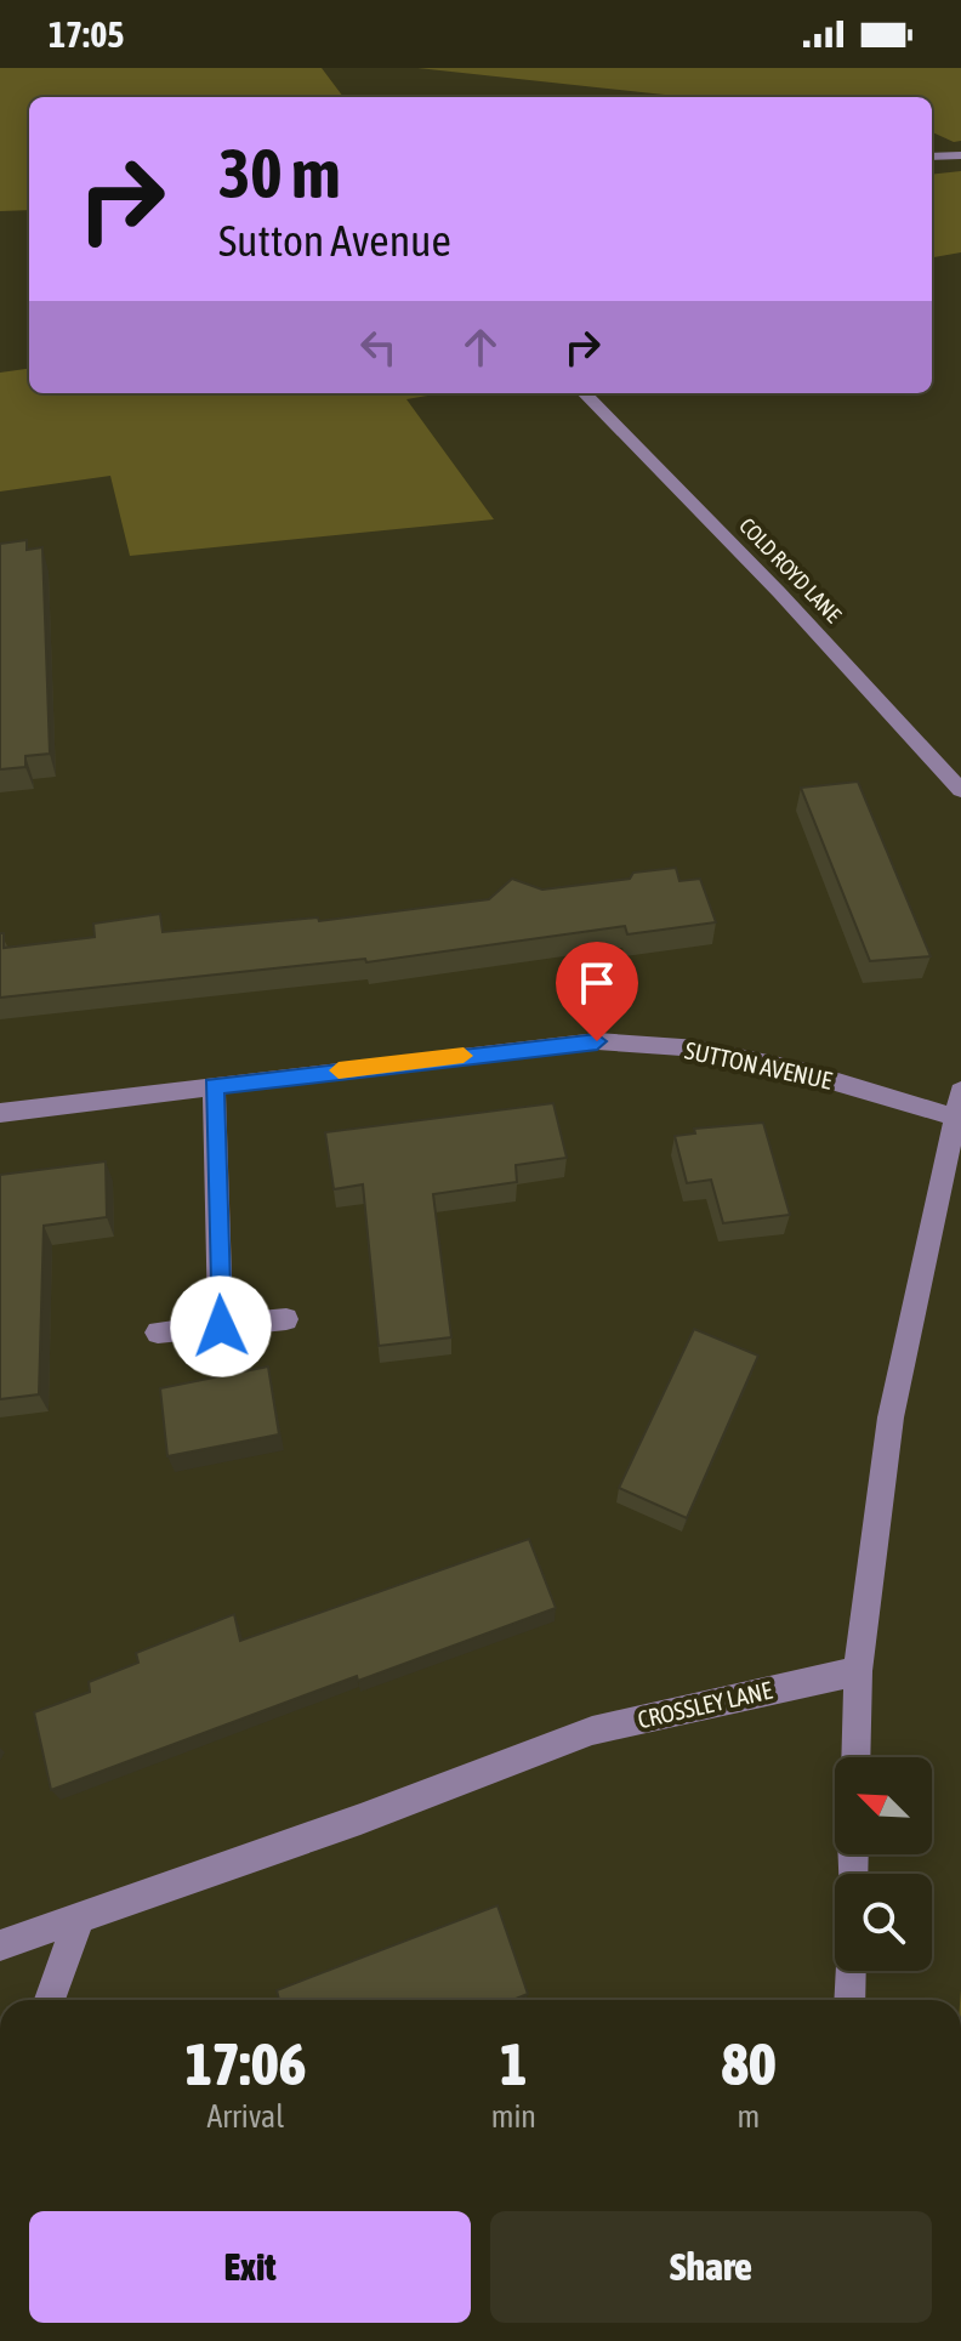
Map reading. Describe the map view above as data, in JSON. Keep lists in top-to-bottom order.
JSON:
{
  "streets": {
    "street": ["COLD ROYD LANE", "SUTTON AVENUE", "CROSSLEY LANE"]
  },
  "north": "top left",
  "page": {
    "status": "17:05",
    "turn": ["30 m", "Sutton Avenue"],
    "eta": [
      "17:06",
      "Arrival",
      "1",
      "min",
      "80",
      "m"
    ],
    "buttons": ["Exit", "Share"]
  }
}
